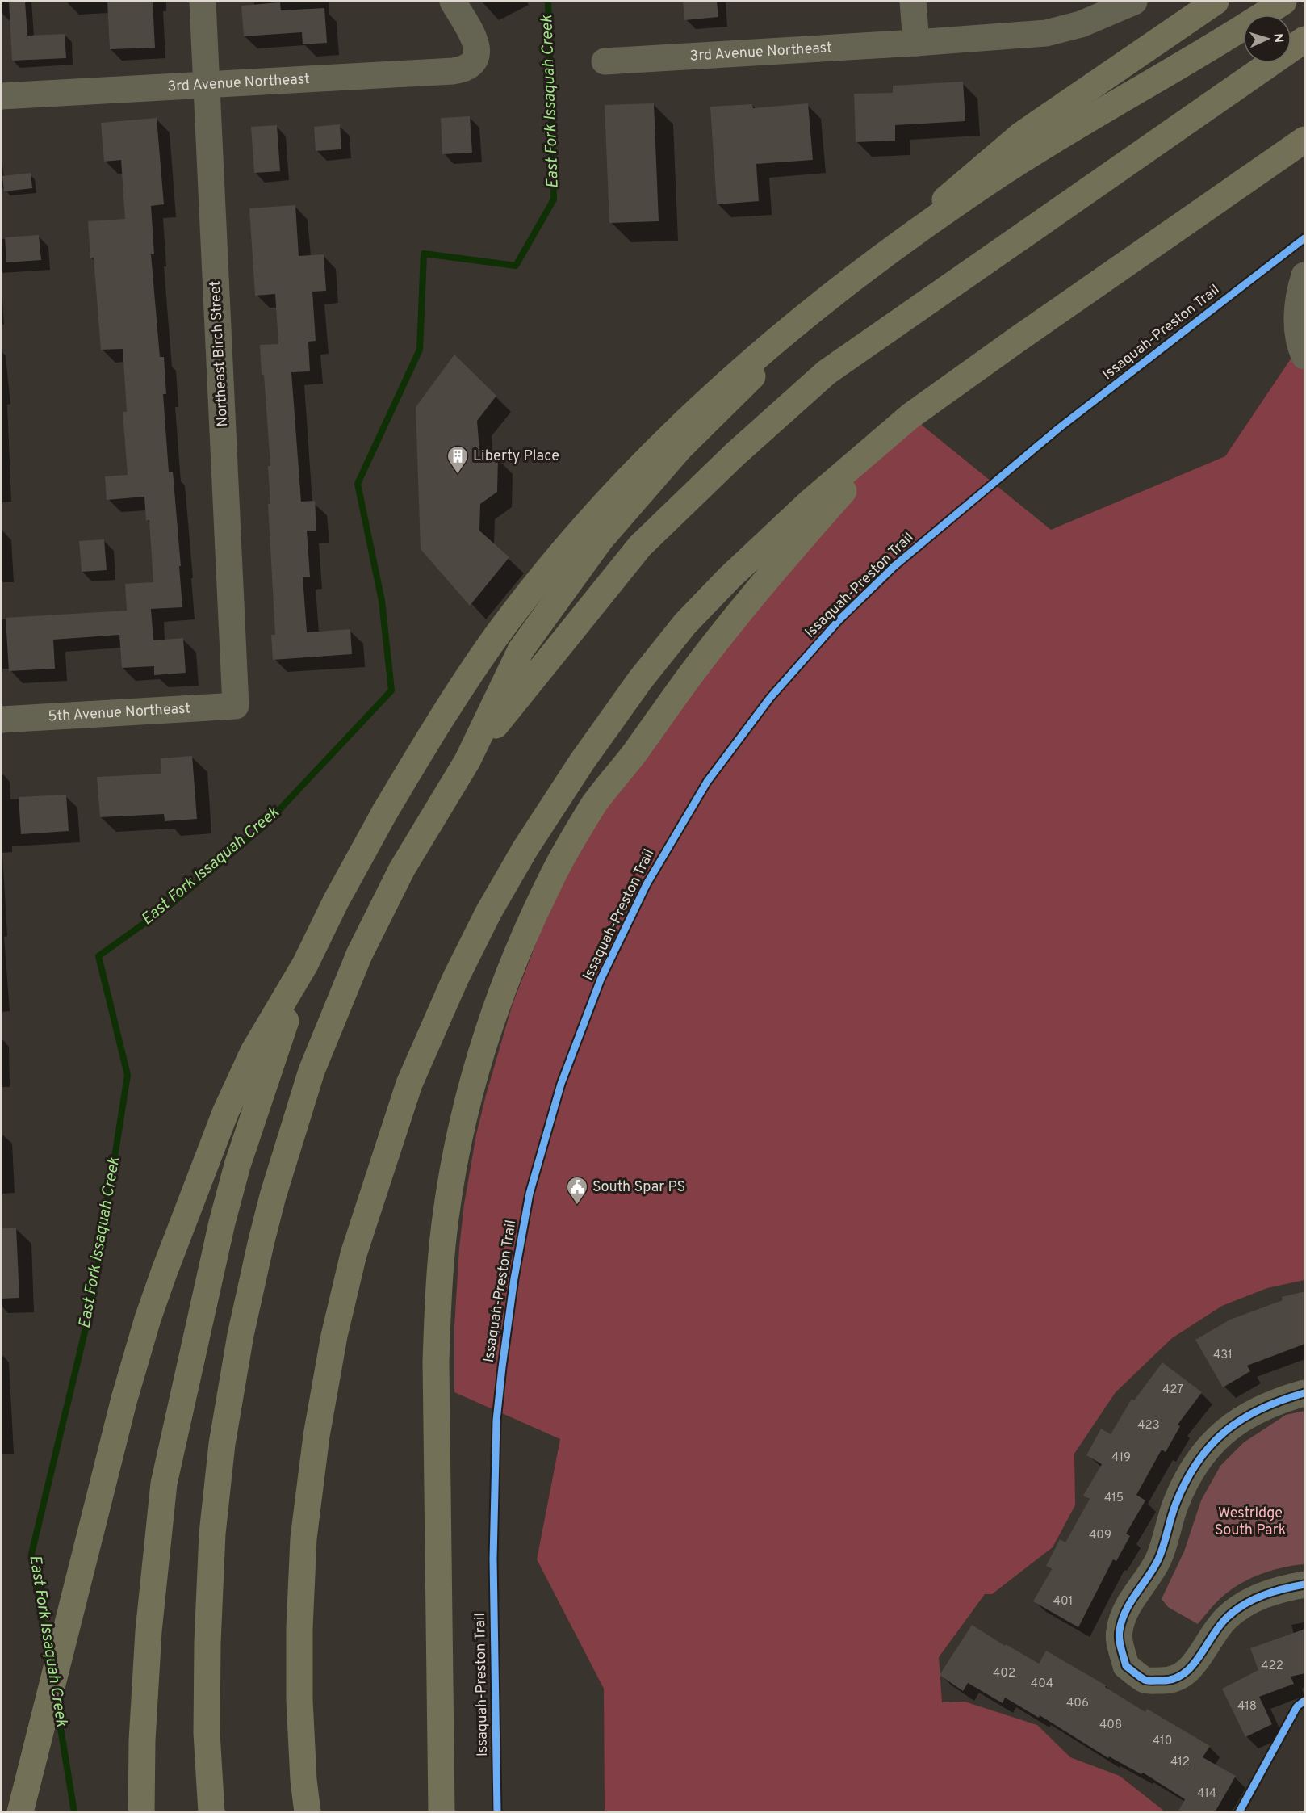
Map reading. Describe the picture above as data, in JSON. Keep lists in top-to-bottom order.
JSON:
{
  "streets": {
    "street": ["3rd Avenue Northeast", "Northeast Birch Street", "5th Avenue Northeast"],
    "cycle path": ["Issaquah-Preston Trail"]
  },
  "crossings": [
    ["3rd Avenue Northeast", "Northeast Birch Street"],
    ["Northeast Birch Street", "5th Avenue Northeast"]
  ],
  "water": ["East Fork Issaquah Creek"],
  "parks": ["Westridge South Park"],
  "places": {
    "building": ["Liberty Place"],
    "public building": ["South Spar PS"]
  },
  "house_numbers": [
    "431",
    "427",
    "423",
    "419",
    "415",
    "409",
    "401",
    "422",
    "402",
    "404",
    "406",
    "418",
    "408",
    "410",
    "412",
    "414"
  ],
  "north": "right"
}
